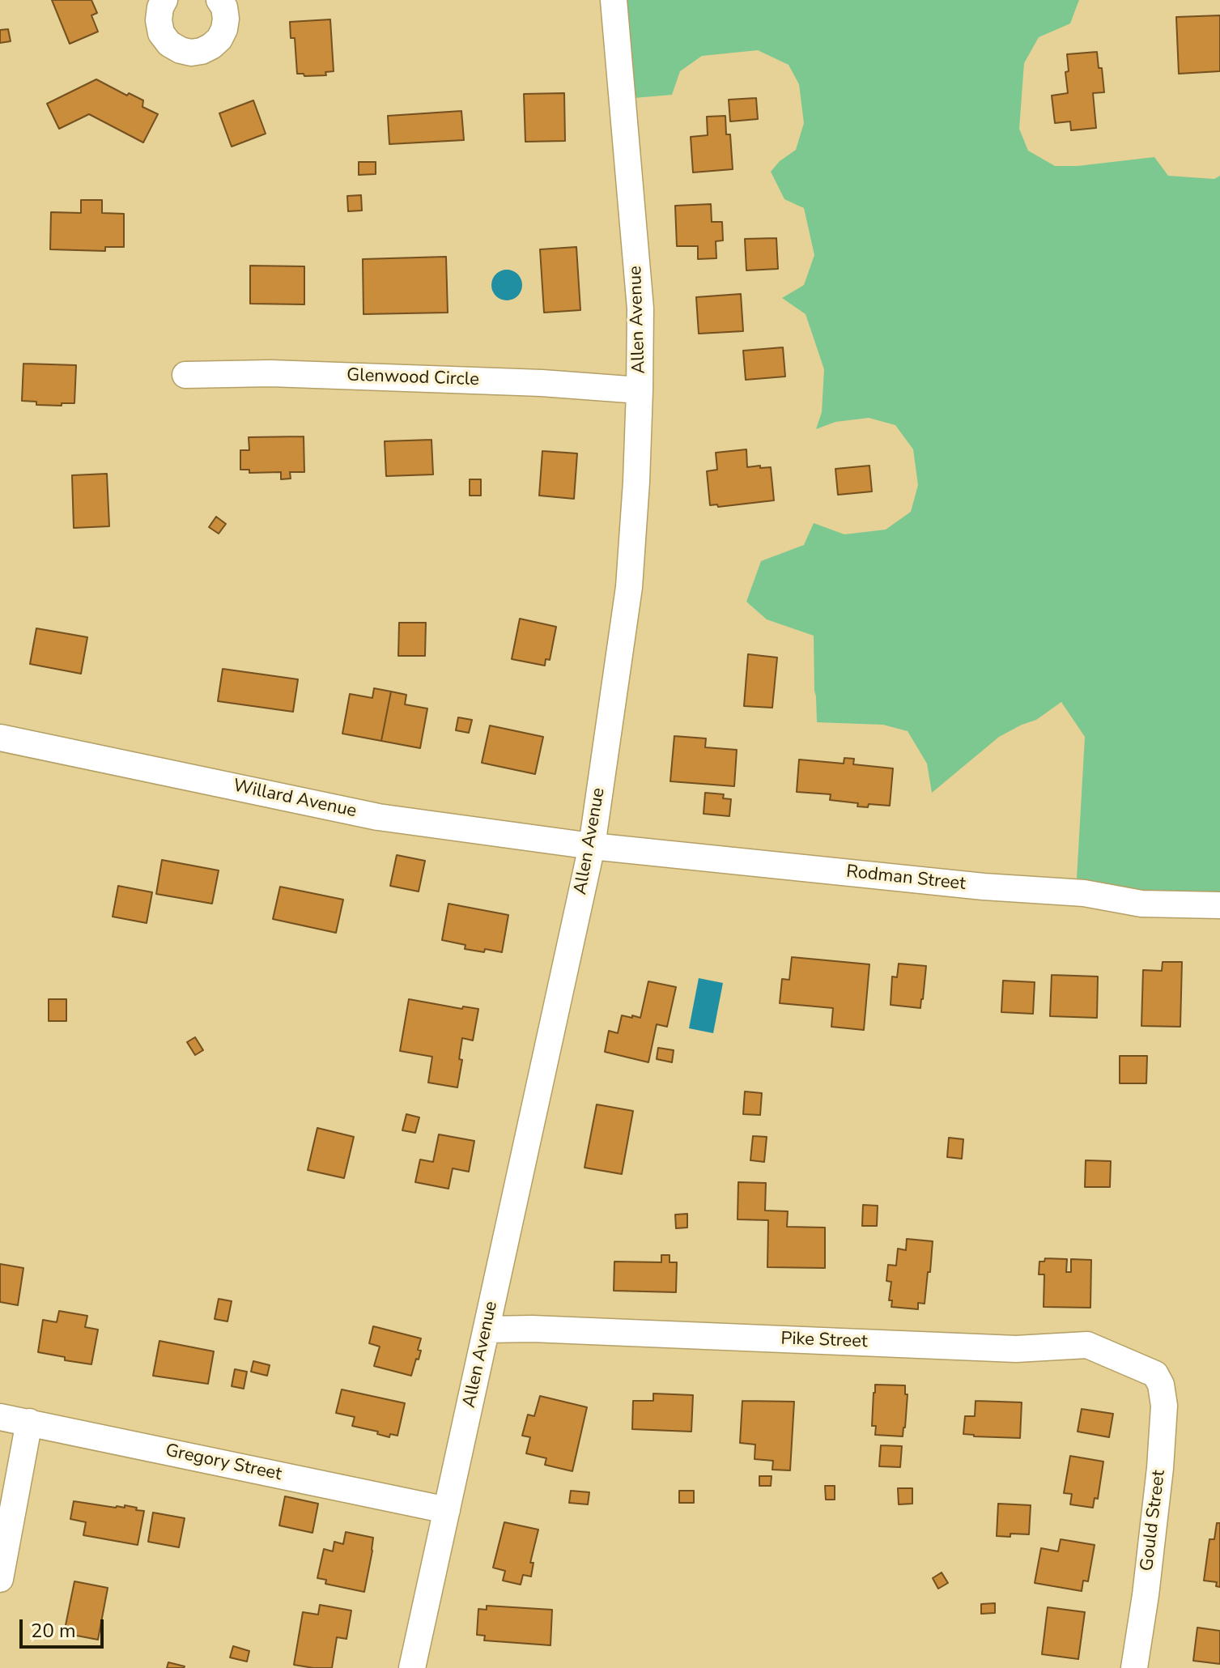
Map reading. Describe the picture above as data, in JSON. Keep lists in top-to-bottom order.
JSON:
{
  "streets": {
    "street": [
      "Allen Avenue",
      "Glenwood Circle",
      "Willard Avenue",
      "Rodman Street",
      "Pike Street",
      "Gregory Street",
      "Gould Street"
    ]
  },
  "crossings": [
    ["Allen Avenue", "Glenwood Circle"],
    ["Allen Avenue", "Willard Avenue"],
    ["Allen Avenue", "Rodman Street"],
    ["Allen Avenue", "Pike Street"],
    ["Allen Avenue", "Gregory Street"],
    ["Willard Avenue", "Rodman Street"],
    ["Pike Street", "Gould Street"]
  ],
  "scale_bar": "20 m"
}
